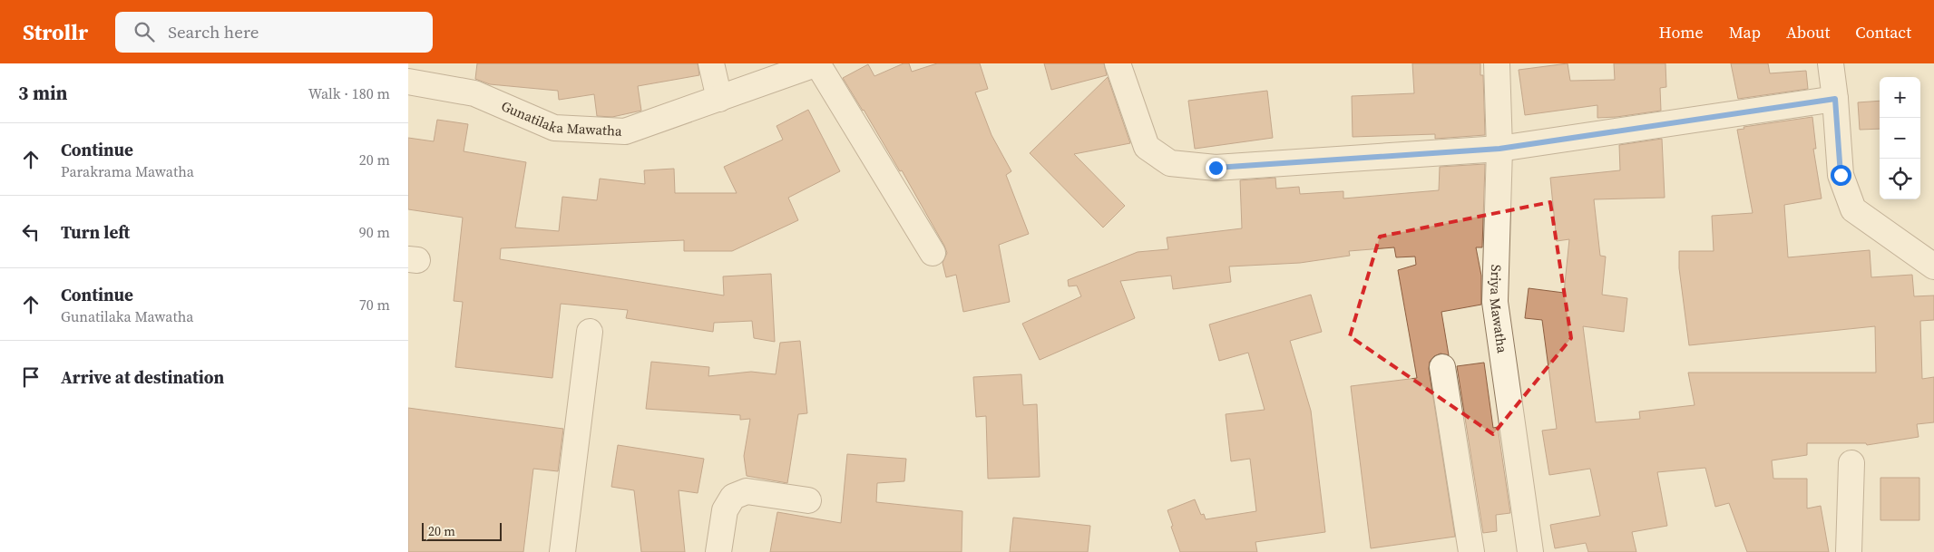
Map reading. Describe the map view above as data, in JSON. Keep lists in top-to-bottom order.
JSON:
{
  "streets": {
    "street": ["Gunatilaka Mawatha", "Sriya Mawatha"]
  },
  "scale_bar": "20 m",
  "page": {
    "header": "Strollr",
    "search": "Search here",
    "nav": [
      "Home",
      "Map",
      "About",
      "Contact"
    ],
    "heading": ["3 min", "Walk · 180 m"],
    "map_buttons": ["+", "−"],
    "list": [
      ["Continue", "Parakrama Mawatha", "20 m"],
      ["Turn left", "90 m"],
      ["Continue", "Gunatilaka Mawatha", "70 m"],
      "Arrive at destination"
    ],
    "scale": "20 m"
  }
}
